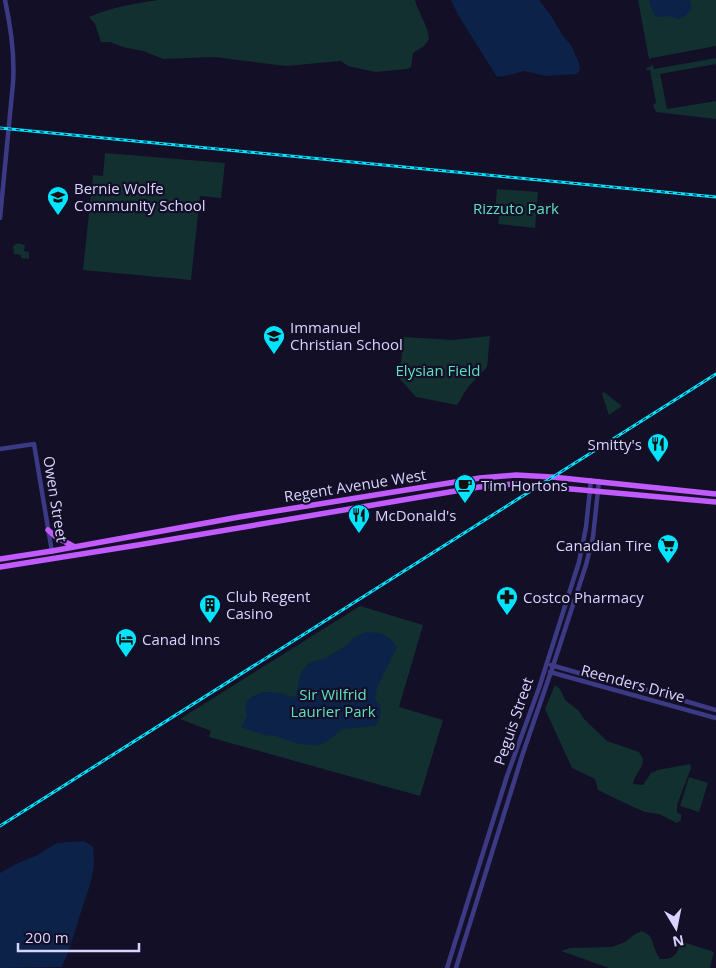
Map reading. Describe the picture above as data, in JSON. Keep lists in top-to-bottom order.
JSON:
{
  "streets": {
    "main road": ["Regent Avenue West"],
    "street": ["Owen Street", "Reenders Drive", "Peguis Street"]
  },
  "crossings": [
    ["Regent Avenue West", "Owen Street"],
    ["Regent Avenue West", "Peguis Street"],
    ["Reenders Drive", "Peguis Street"]
  ],
  "parks": ["Rizzuto Park", "Elysian Field", "Sir Wilfrid Laurier Park"],
  "places": {
    "school or university": ["Bernie Wolfe Community School", "Immanuel Christian School"],
    "restaurant": ["Smitty's", "McDonald's"],
    "cafe": ["Tim Hortons"],
    "supermarket": ["Canadian Tire"],
    "pharmacy": ["Costco Pharmacy"],
    "building": ["Club Regent Casino"],
    "hotel": ["Canad Inns"]
  },
  "scale_bar": "200 m",
  "north": "bottom"
}
